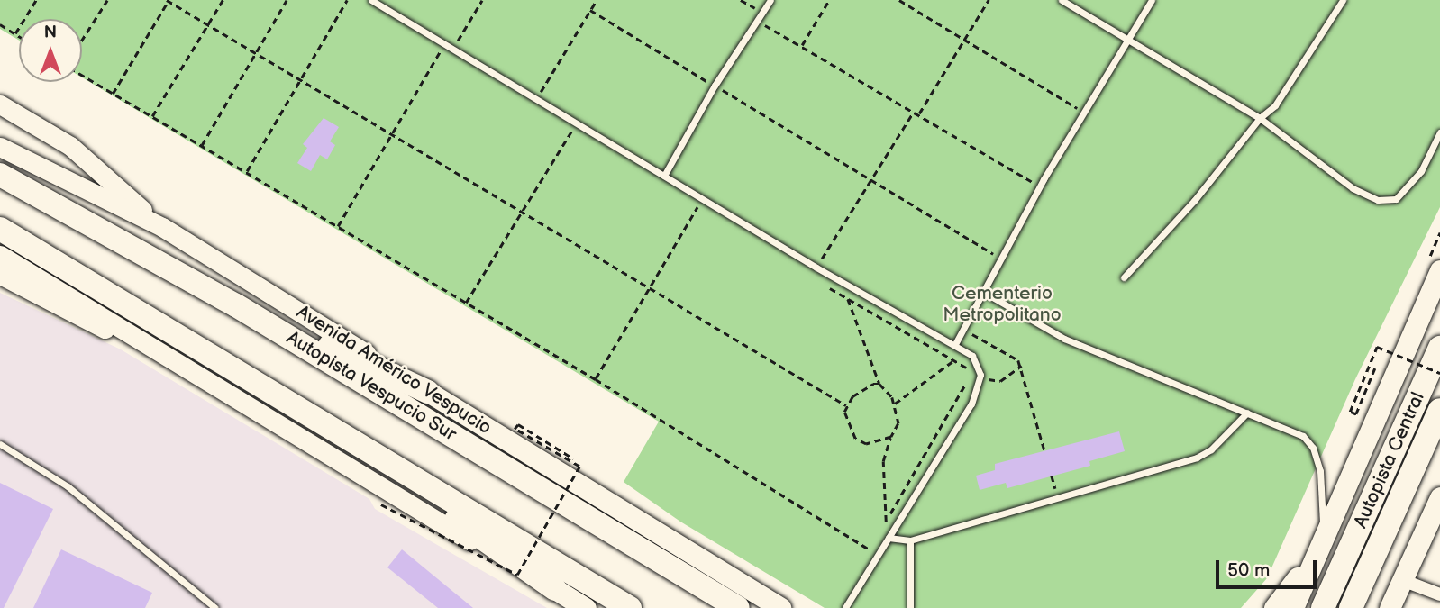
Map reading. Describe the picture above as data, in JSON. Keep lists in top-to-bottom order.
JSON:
{
  "streets": {
    "highway": ["Autopista Vespucio Sur", "Autopista Central"],
    "main road": ["Avenida Américo Vespucio"]
  },
  "parks": ["Cementerio Metropolitano"],
  "scale_bar": "50 m",
  "north": "top"
}
